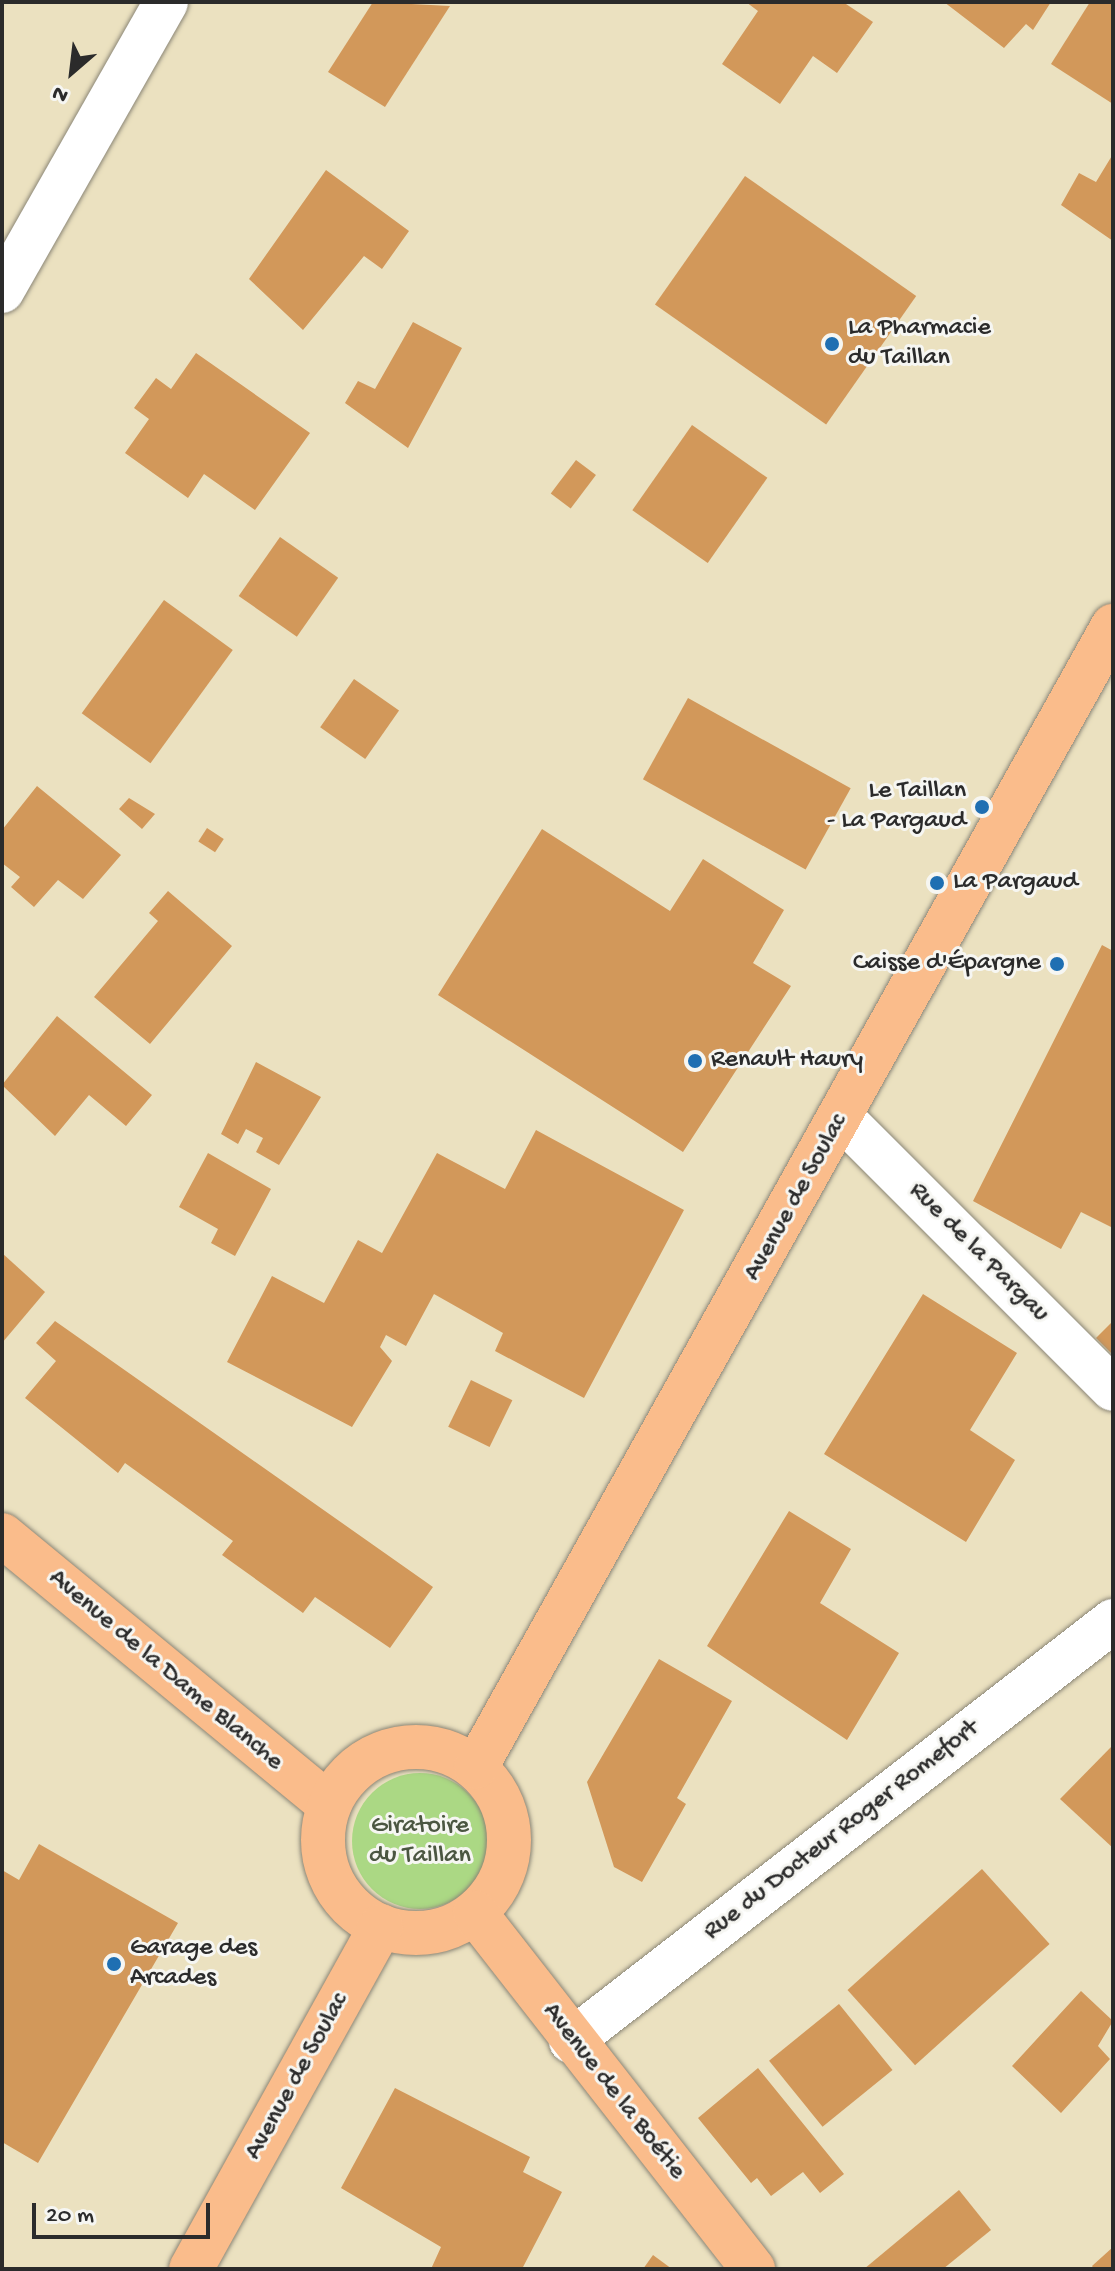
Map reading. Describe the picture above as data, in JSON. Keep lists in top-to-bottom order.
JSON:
{
  "streets": {
    "main road": ["Avenue de Soulac", "Avenue de la Dame Blanche", "Avenue de la Boétie"],
    "street": ["Rue de la Pargau", "Rue du Docteur Roger Romefort"]
  },
  "crossings": [
    ["Avenue de Soulac", "Rue de la Pargau"],
    ["Avenue de Soulac", "Avenue de la Dame Blanche"],
    ["Avenue de Soulac", "Avenue de la Boétie"],
    ["Avenue de la Dame Blanche", "Avenue de la Boétie"],
    ["Rue du Docteur Roger Romefort", "Avenue de la Boétie"]
  ],
  "parks": ["Giratoire du Taillan"],
  "places": [
    "La Pharmacie du Taillan",
    "Le Taillan - La Pargaud",
    "La Pargaud",
    "Caisse d'Épargne",
    "Renault Haury",
    "Garage des Arcades"
  ],
  "scale_bar": "20 m",
  "north": "bottom left"
}
